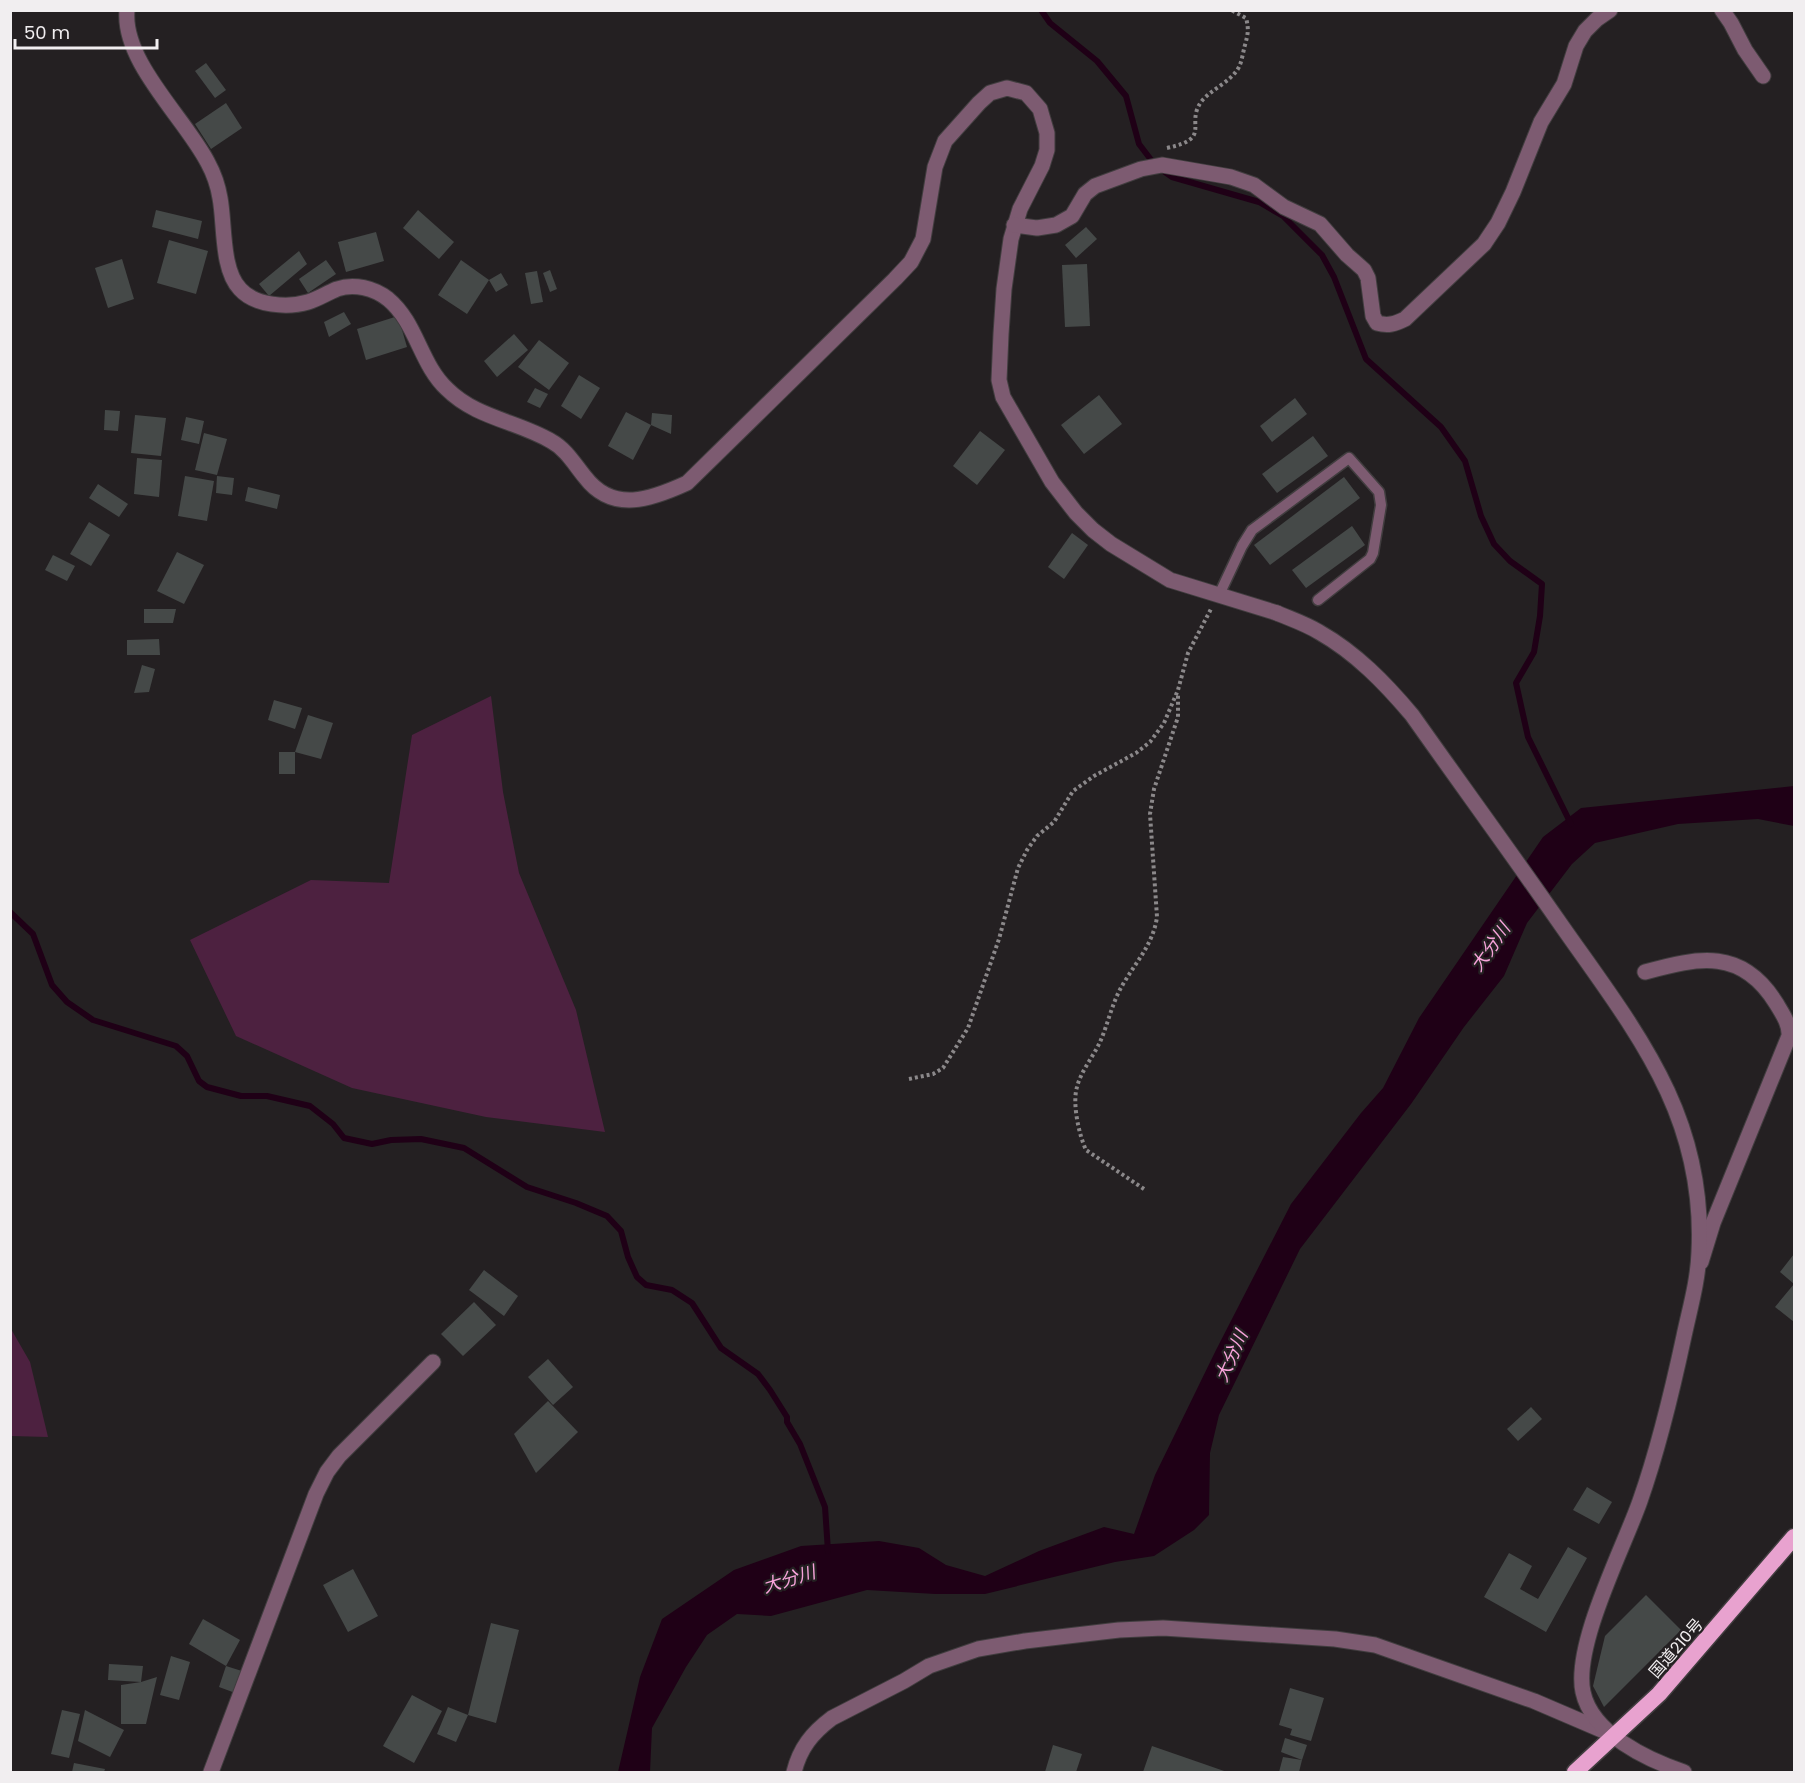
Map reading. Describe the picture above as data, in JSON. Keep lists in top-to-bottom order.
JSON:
{
  "streets": {
    "highway": ["国道210号"]
  },
  "water": ["大分川"],
  "scale_bar": "50 m"
}
